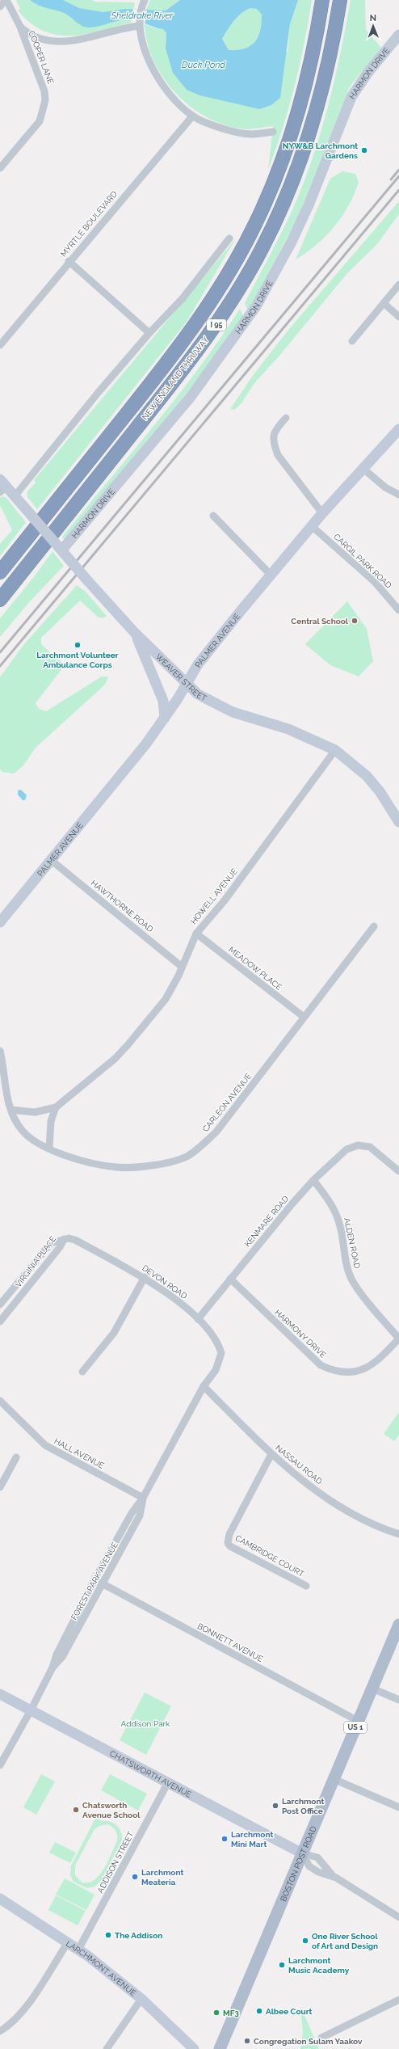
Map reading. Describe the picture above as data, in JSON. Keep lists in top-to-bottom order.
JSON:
{
  "streets": {
    "highway": ["I 95", "NEW ENGLAND THRUWAY"],
    "main road": ["US 1", "BOSTON POST ROAD"],
    "street": [
      "COOPER LANE",
      "HARMON DRIVE",
      "MYRTLE BOULEVARD",
      "CARGIL PARK ROAD",
      "PALMER AVENUE",
      "WEAVER STREET",
      "HOWELL AVENUE",
      "HAWTHORNE ROAD",
      "MEADOW PLACE",
      "CARLEON AVENUE",
      "KENMARE ROAD",
      "ALDEN ROAD",
      "VIRGINIA PLACE",
      "DEVON ROAD",
      "HARMONY DRIVE",
      "HALL AVENUE",
      "NASSAU ROAD",
      "CAMBRIDGE COURT",
      "FOREST PARK AVENUE",
      "BONNETT AVENUE",
      "CHATSWORTH AVENUE",
      "ADDISON STREET",
      "LARCHMONT AVENUE"
    ]
  },
  "crossings": [
    ["HARMON DRIVE", "WEAVER STREET"],
    ["CARGIL PARK ROAD", "PALMER AVENUE"],
    ["PALMER AVENUE", "WEAVER STREET"],
    ["PALMER AVENUE", "HAWTHORNE ROAD"],
    ["WEAVER STREET", "HOWELL AVENUE"],
    ["HOWELL AVENUE", "HAWTHORNE ROAD"],
    ["HOWELL AVENUE", "MEADOW PLACE"],
    ["HOWELL AVENUE", "CARLEON AVENUE"],
    ["MEADOW PLACE", "CARLEON AVENUE"],
    ["KENMARE ROAD", "ALDEN ROAD"],
    ["KENMARE ROAD", "DEVON ROAD"],
    ["KENMARE ROAD", "HARMONY DRIVE"],
    ["ALDEN ROAD", "HARMONY DRIVE"],
    ["VIRGINIA PLACE", "DEVON ROAD"],
    ["DEVON ROAD", "FOREST PARK AVENUE"],
    ["HALL AVENUE", "FOREST PARK AVENUE"],
    ["NASSAU ROAD", "CAMBRIDGE COURT"],
    ["NASSAU ROAD", "FOREST PARK AVENUE"],
    ["FOREST PARK AVENUE", "BONNETT AVENUE"],
    ["FOREST PARK AVENUE", "CHATSWORTH AVENUE"],
    ["BONNETT AVENUE", "BOSTON POST ROAD"],
    ["CHATSWORTH AVENUE", "ADDISON STREET"],
    ["CHATSWORTH AVENUE", "BOSTON POST ROAD"],
    ["ADDISON STREET", "LARCHMONT AVENUE"]
  ],
  "water": ["Sheldrake River", "Duck Pond"],
  "parks": ["Addison Park"],
  "places": [
    "NYW&B Larchmont Gardens",
    "Central School",
    "Larchmont Volunteer Ambulance Corps",
    "Larchmont Post Office",
    "Chatsworth Avenue School",
    "Larchmont Mini Mart",
    "Larchmont Meateria",
    "The Addison",
    "One River School of Art and Design",
    "Larchmont Music Academy",
    "Albee Court",
    "MF3",
    "Congregation Sulam Yaakov"
  ],
  "north": "top"
}
